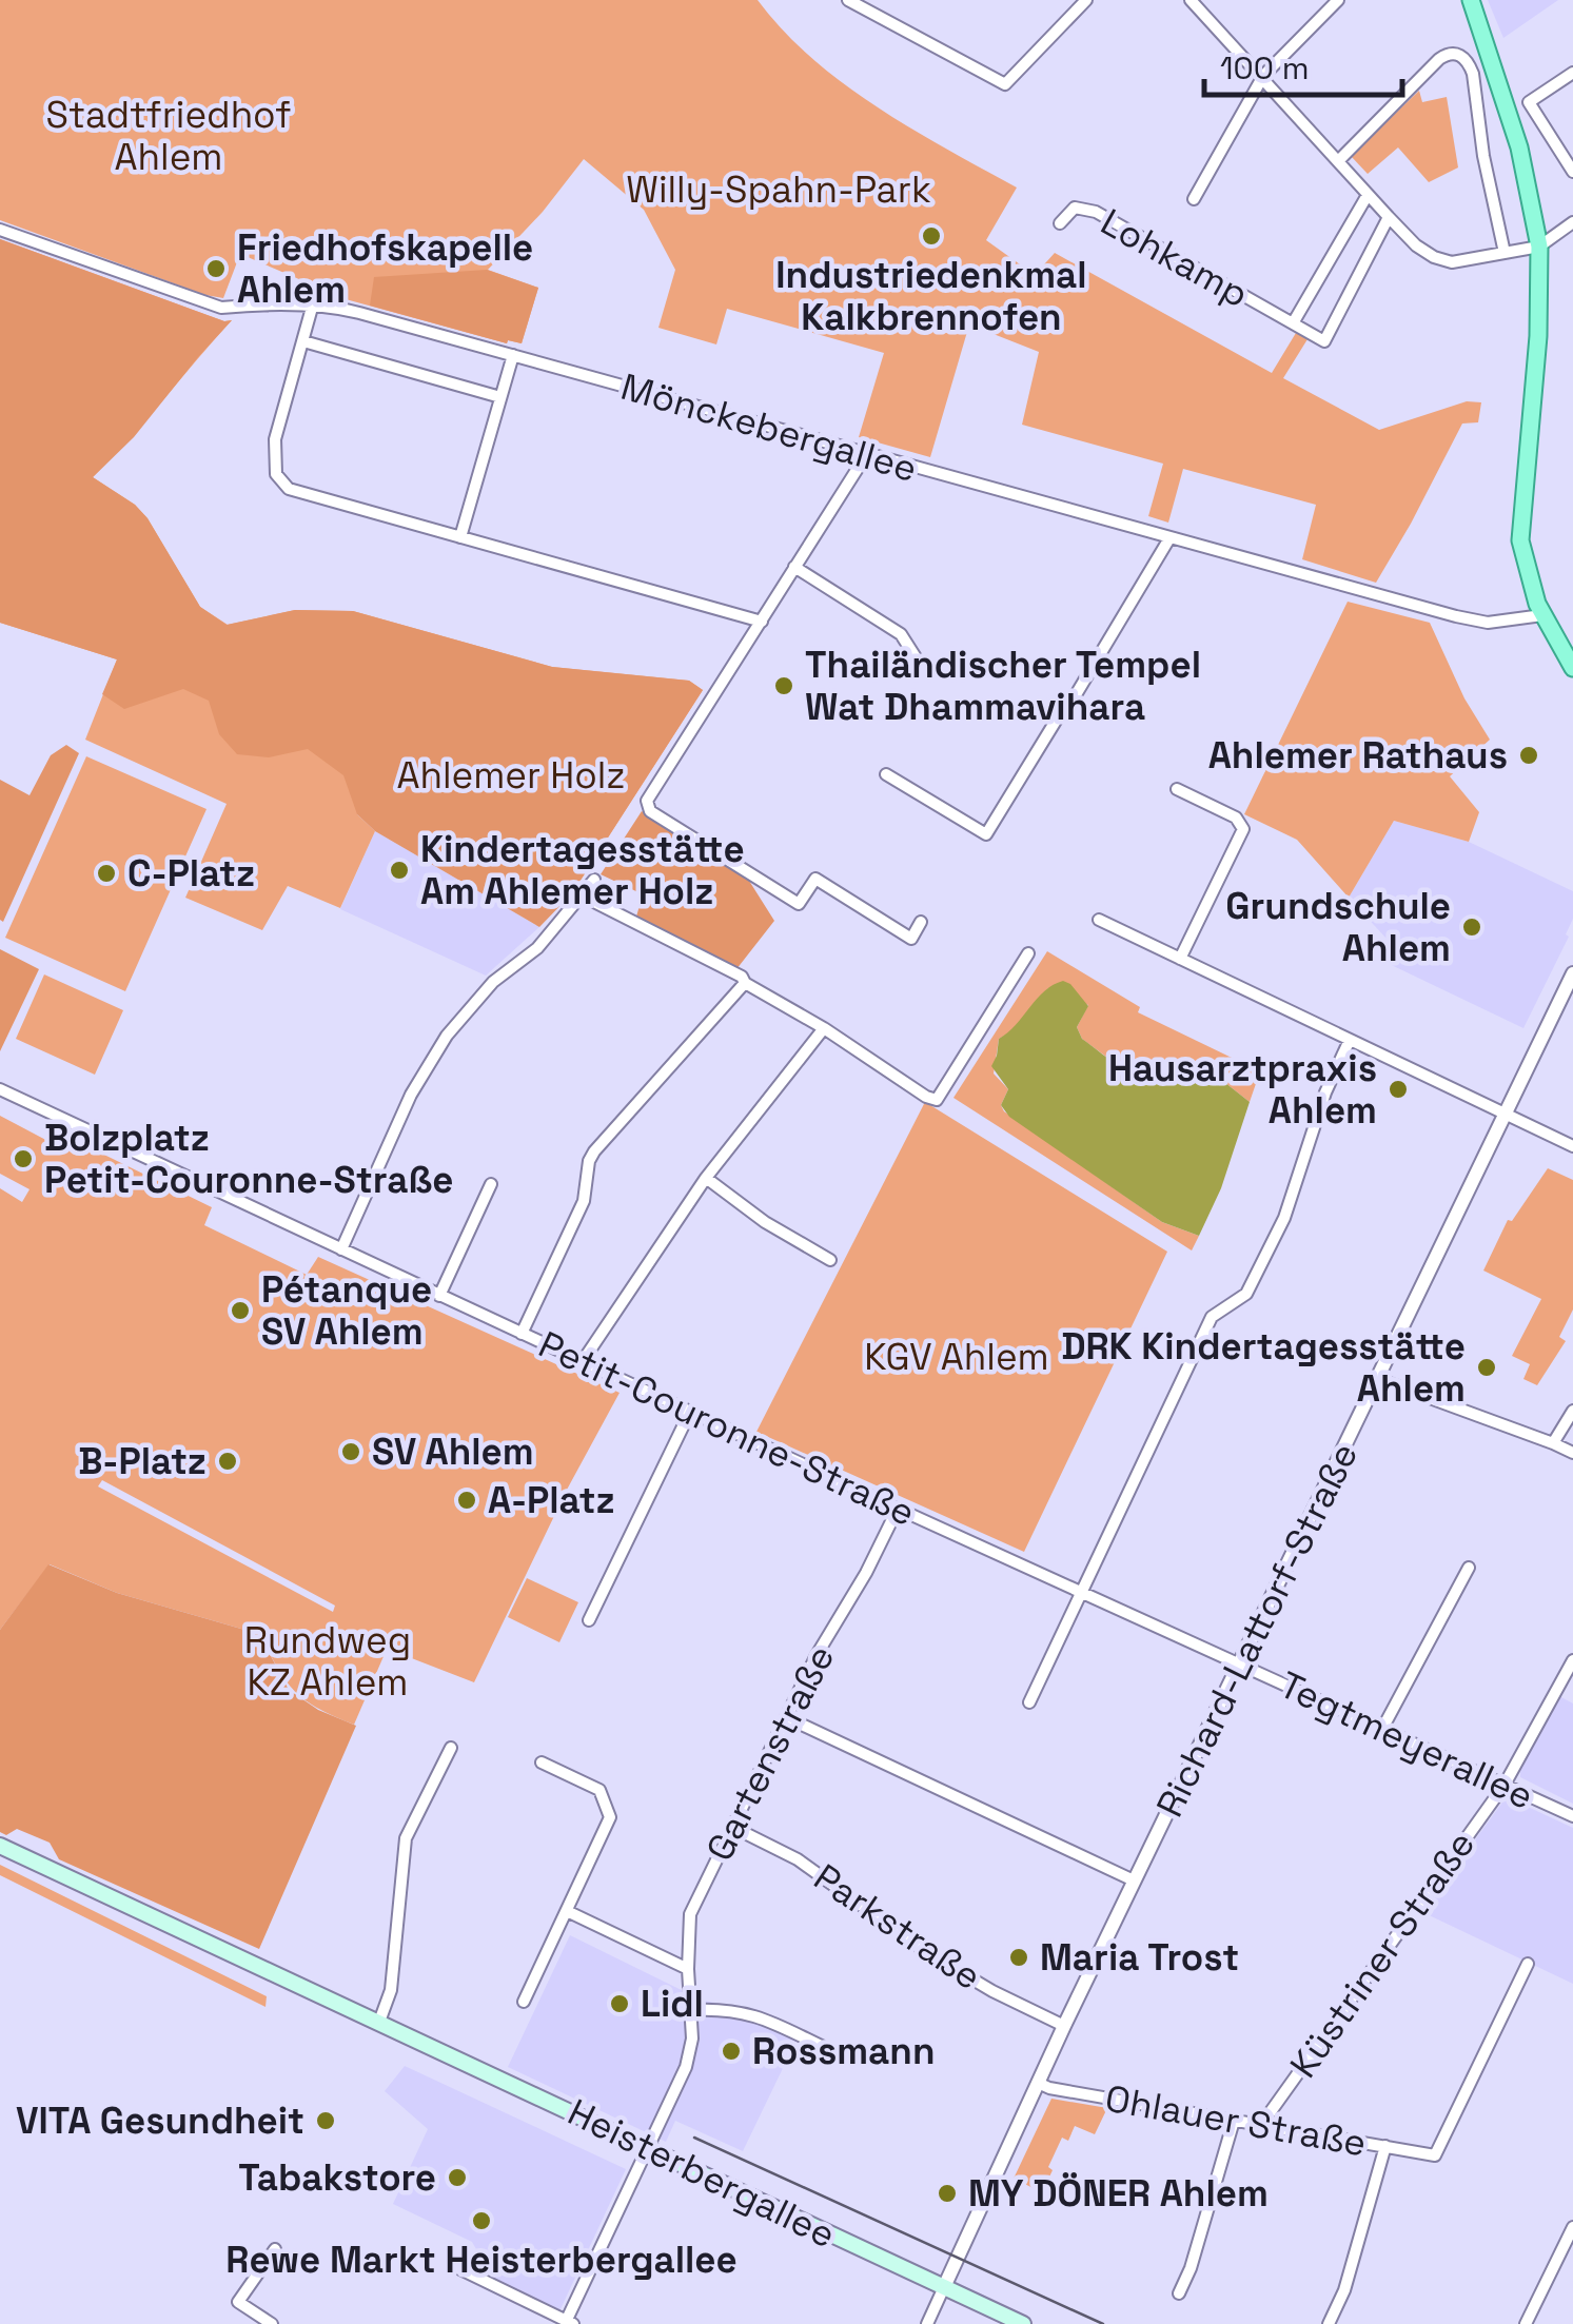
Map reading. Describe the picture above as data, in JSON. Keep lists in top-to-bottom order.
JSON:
{
  "streets": {
    "main road": ["Heisterbergallee"],
    "street": [
      "Lohkamp",
      "Mönckebergallee",
      "Petit-Couronne-Straße",
      "Richard-Lattorf-Straße",
      "Tegtmeyerallee",
      "Gartenstraße",
      "Parkstraße",
      "Küstriner Straße",
      "Ohlauer Straße"
    ]
  },
  "crossings": [
    ["Petit-Couronne-Straße", "Richard-Lattorf-Straße"],
    ["Petit-Couronne-Straße", "Tegtmeyerallee"],
    ["Petit-Couronne-Straße", "Gartenstraße"],
    ["Richard-Lattorf-Straße", "Tegtmeyerallee"],
    ["Richard-Lattorf-Straße", "Parkstraße"],
    ["Richard-Lattorf-Straße", "Ohlauer Straße"],
    ["Richard-Lattorf-Straße", "Heisterbergallee"],
    ["Tegtmeyerallee", "Küstriner Straße"],
    ["Gartenstraße", "Parkstraße"],
    ["Gartenstraße", "Heisterbergallee"],
    ["Küstriner Straße", "Ohlauer Straße"]
  ],
  "parks": [
    "Stadtfriedhof Ahlem",
    "Willy-Spahn-Park",
    "Ahlemer Holz",
    "KGV Ahlem",
    "Rundweg KZ Ahlem"
  ],
  "places": [
    "Industriedenkmal Kalkbrennofen",
    "Friedhofskapelle Ahlem",
    "Thailändischer Tempel Wat Dhammavihara",
    "Ahlemer Rathaus",
    "Kindertagesstätte Am Ahlemer Holz",
    "C-Platz",
    "Grundschule Ahlem",
    "Hausarztpraxis Ahlem",
    "Bolzplatz Petit-Couronne-Straße",
    "Pétanque SV Ahlem",
    "DRK Kindertagesstätte Ahlem",
    "SV Ahlem",
    "B-Platz",
    "A-Platz",
    "Maria Trost",
    "Lidl",
    "Rossmann",
    "VITA Gesundheit",
    "Tabakstore",
    "MY DÖNER Ahlem",
    "Rewe Markt Heisterbergallee"
  ],
  "scale_bar": "100 m"
}
